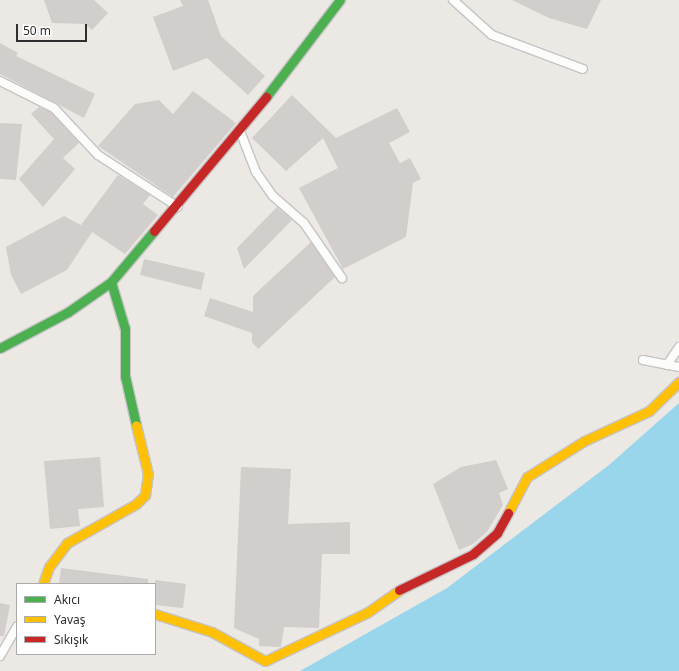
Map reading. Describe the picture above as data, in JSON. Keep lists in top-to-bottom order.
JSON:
{
  "legend": ["Akıcı", "Yavaş", "Sıkışık"],
  "scale_bar": "50 m"
}
